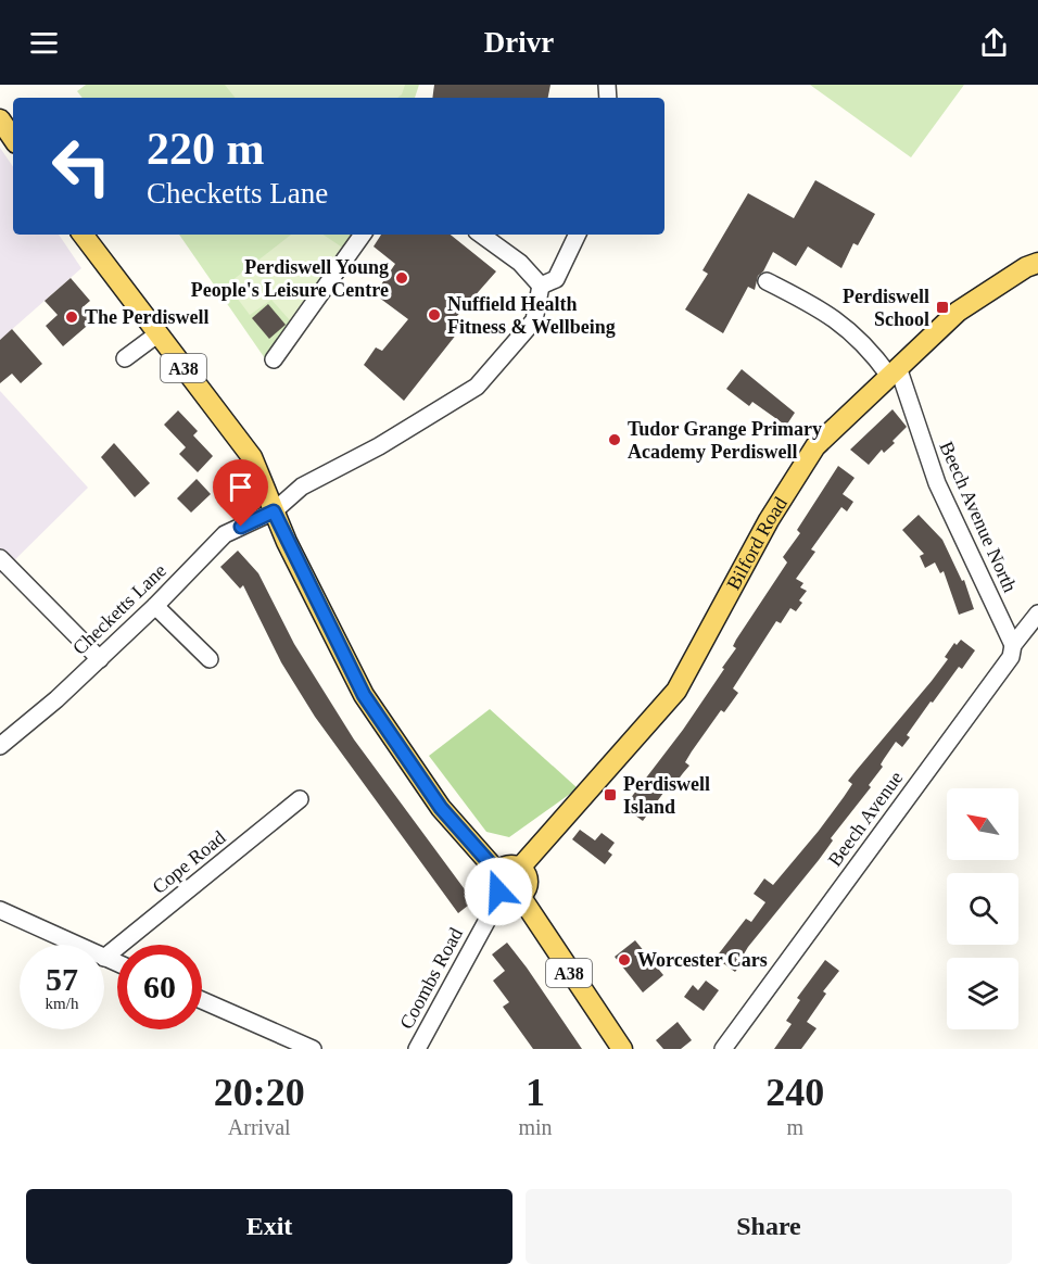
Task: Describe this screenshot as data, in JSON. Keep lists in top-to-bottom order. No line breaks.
{"streets":{"main road":["A38","Bilford Road"],"street":["Beech Avenue North","Checketts Lane","Beech Avenue","Cope Road","Coombs Road"]},"crossings":[["A38","Bilford Road"],["A38","Checketts Lane"],["A38","Coombs Road"],["Beech Avenue North","Bilford Road"],["Beech Avenue North","Beech Avenue"],["Bilford Road","Coombs Road"]],"places":{"other":["Perdiswell Young People's Leisure Centre","Nuffield Health Fitness & Wellbeing","The Perdiswell","Tudor Grange Primary Academy Perdiswell","Worcester Cars"],"transit":["Perdiswell School","Perdiswell Island"]},"north":"top left","page":{"header":"Drivr","turn":["220 m","Checketts Lane"],"speed":"57 km/h","limit":"60","eta":["20:20","Arrival","1","min","240","m"],"buttons":["Exit","Share"]}}
